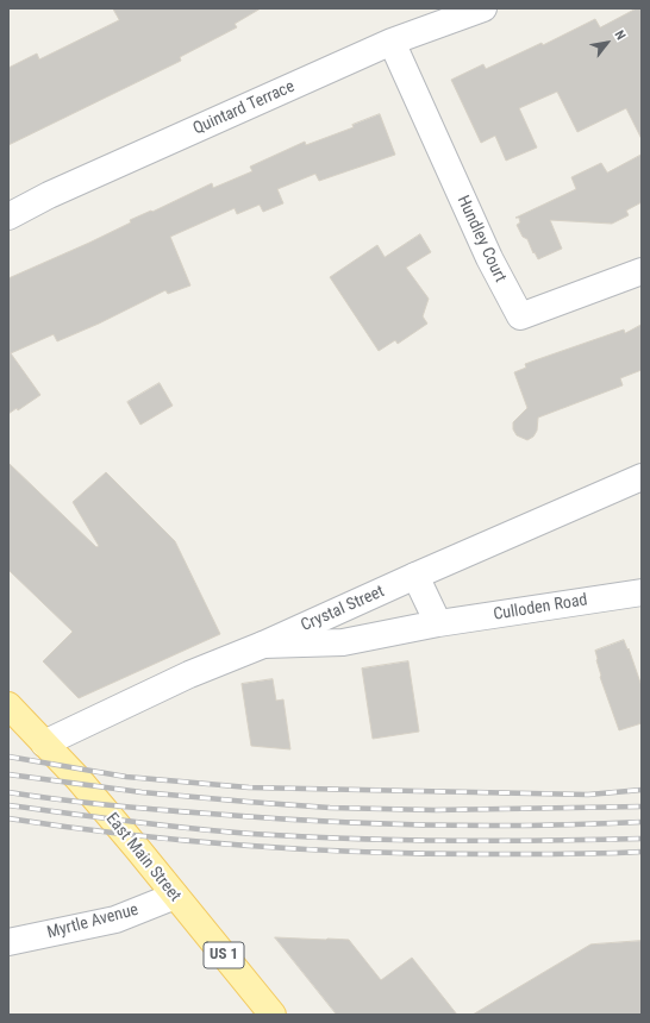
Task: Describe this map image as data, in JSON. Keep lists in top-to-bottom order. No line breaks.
{"streets":{"main road":["East Main Street","US 1"],"street":["Quintard Terrace","Hundley Court","Culloden Road","Crystal Street","Myrtle Avenue"]},"crossings":[["Quintard Terrace","Hundley Court"],["Culloden Road","Crystal Street"],["Crystal Street","East Main Street"],["East Main Street","Myrtle Avenue"]],"north":"top right"}
